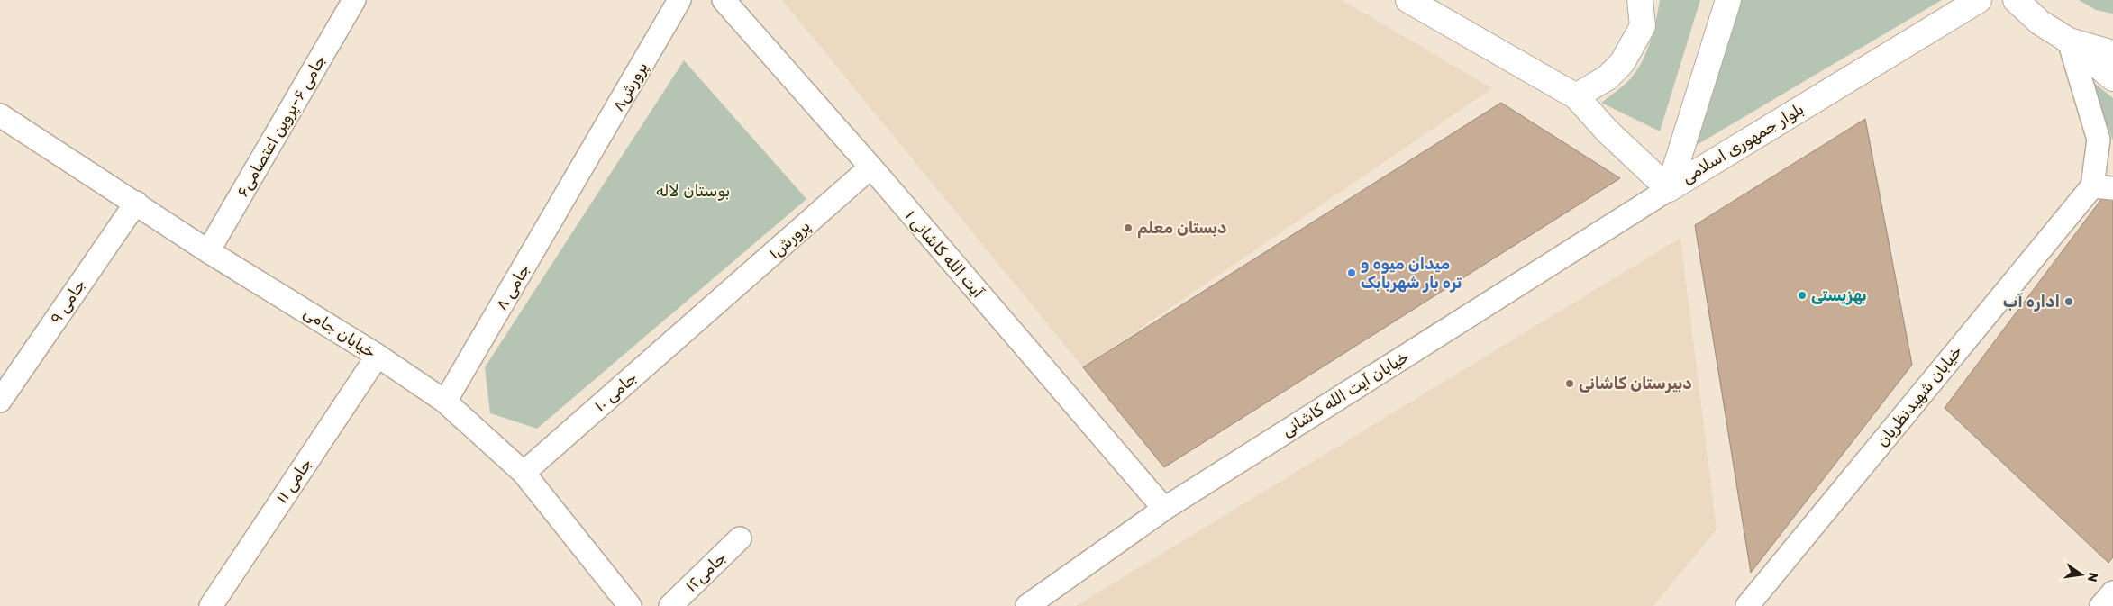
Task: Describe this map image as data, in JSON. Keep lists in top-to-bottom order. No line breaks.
{"streets":{"street":["پرورش۸","جامی ۶-پروین اعتصامی۶","بلوار جمهوری اسلامی","پرورش۱","آیت الله کاشانی ۱","جامی ۸","جامی ۹","خیابان جامی","جامی ۱۰","خیابان آیت الله کاشانی","خیابان شهیدنظریان","جامی ۱۱","جامی۱۲"]},"crossings":[["پرورش۸","جامی ۸"],["جامی ۶-پروین اعتصامی۶","خیابان جامی"],["بلوار جمهوری اسلامی","خیابان آیت الله کاشانی"],["پرورش۱","آیت الله کاشانی ۱"],["پرورش۱","جامی ۱۰"],["آیت الله کاشانی ۱","خیابان آیت الله کاشانی"],["جامی ۸","خیابان جامی"],["جامی ۹","خیابان جامی"],["خیابان جامی","جامی ۱۰"],["خیابان جامی","جامی ۱۱"]],"parks":["بوستان لاله"],"places":["دبستان معلم","میدان میوه و تره بار شهربابک","بهزیستی","اداره آب","دبیرستان کاشانی"],"north":"right"}
